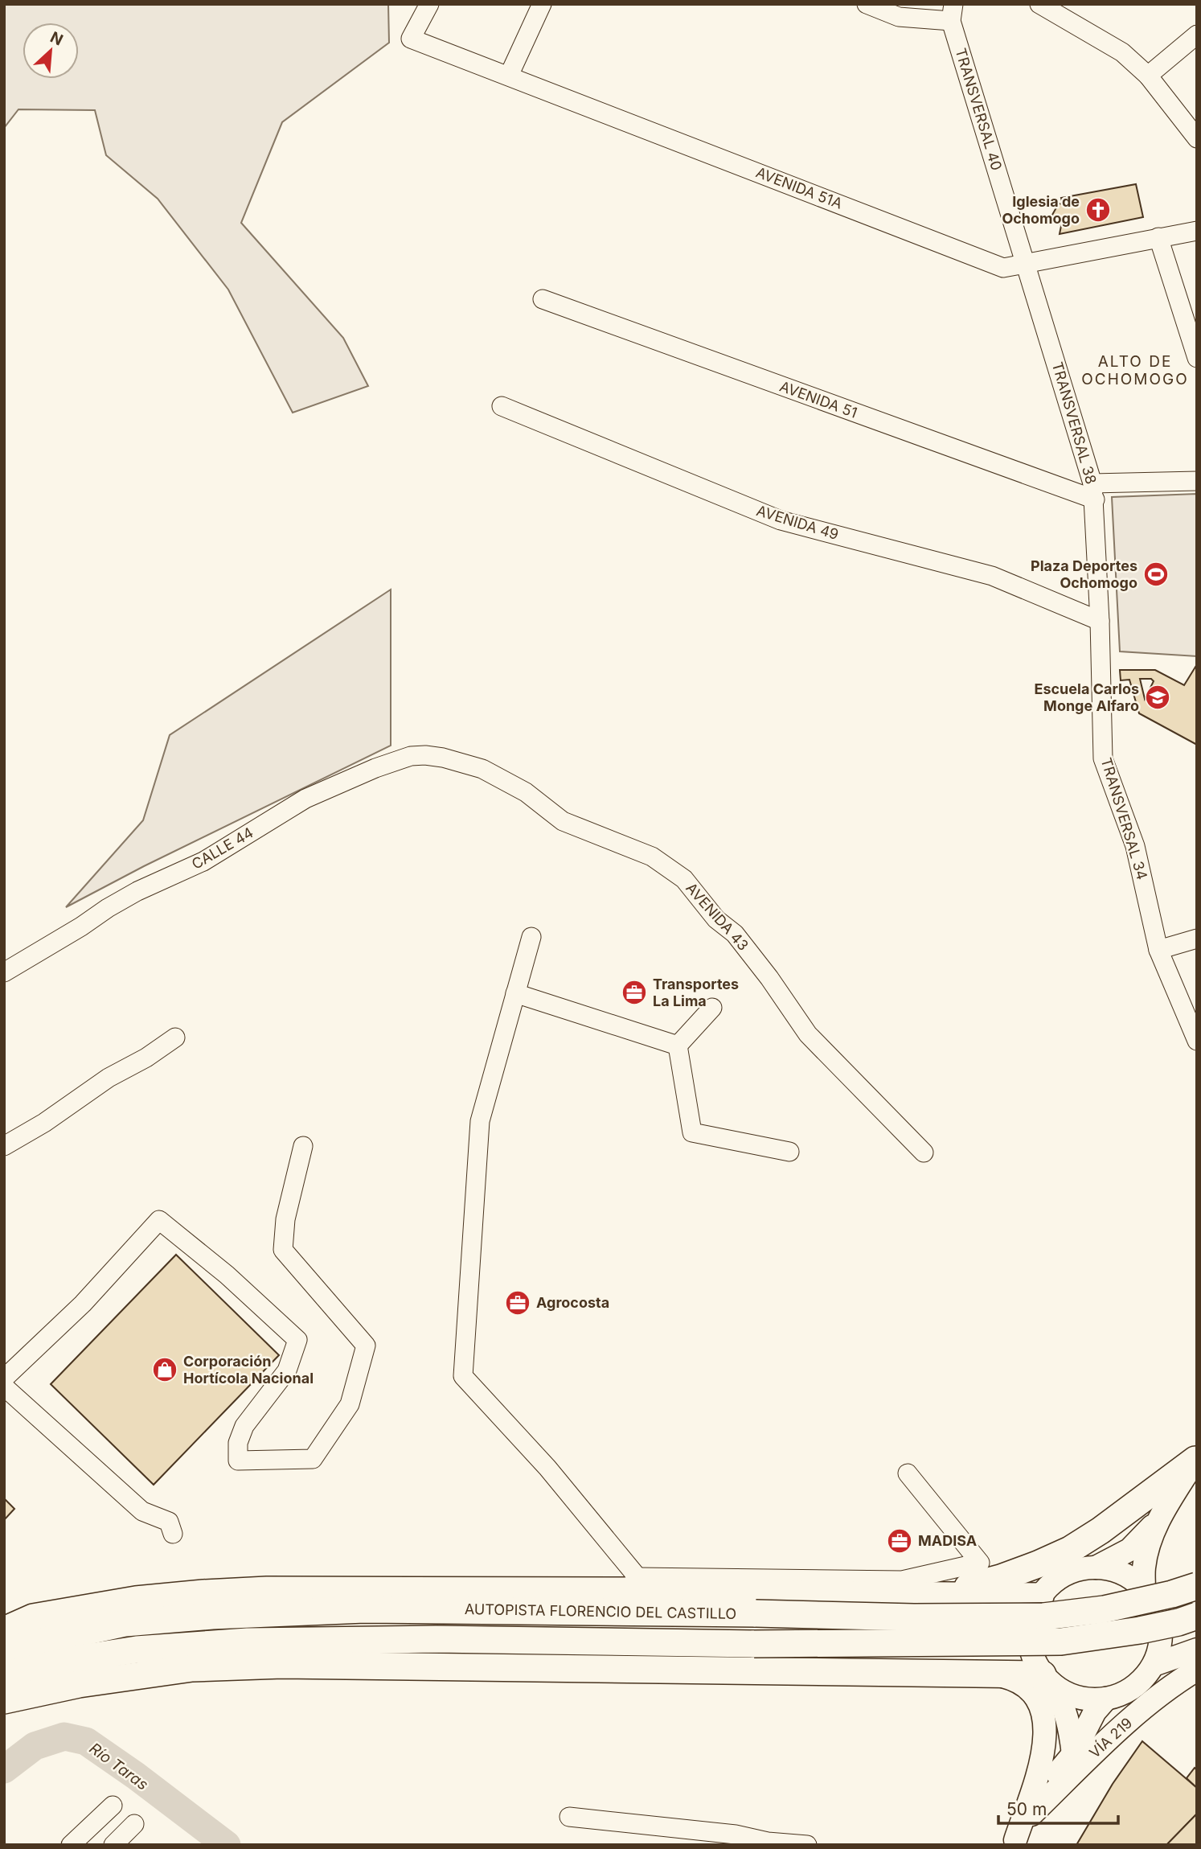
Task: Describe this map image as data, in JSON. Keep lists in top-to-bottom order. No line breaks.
{"streets":{"highway":["AUTOPISTA FLORENCIO DEL CASTILLO"],"main road":["VÍA 219"],"street":["TRANSVERSAL 40","AVENIDA 51A","AVENIDA 51","TRANSVERSAL 38","AVENIDA 49","TRANSVERSAL 34","CALLE 44","AVENIDA 43"]},"crossings":[["TRANSVERSAL 40","AVENIDA 51A"],["TRANSVERSAL 40","TRANSVERSAL 38"],["AVENIDA 51A","TRANSVERSAL 38"],["AVENIDA 51","TRANSVERSAL 38"],["TRANSVERSAL 38","AVENIDA 49"],["TRANSVERSAL 38","TRANSVERSAL 34"],["AVENIDA 49","TRANSVERSAL 34"],["CALLE 44","AVENIDA 43"]],"districts":["ALTO DE OCHOMOGO"],"water":["Río Taras"],"places":{"church":["Iglesia de Ochomogo"],"sports":["Plaza Deportes Ochomogo"],"school or university":["Escuela Carlos Monge Alfaro"],"office":["Transportes La Lima","Agrocosta","MADISA"],"shop":["Corporación Hortícola Nacional"]},"scale_bar":"50 m","north":"top right"}
